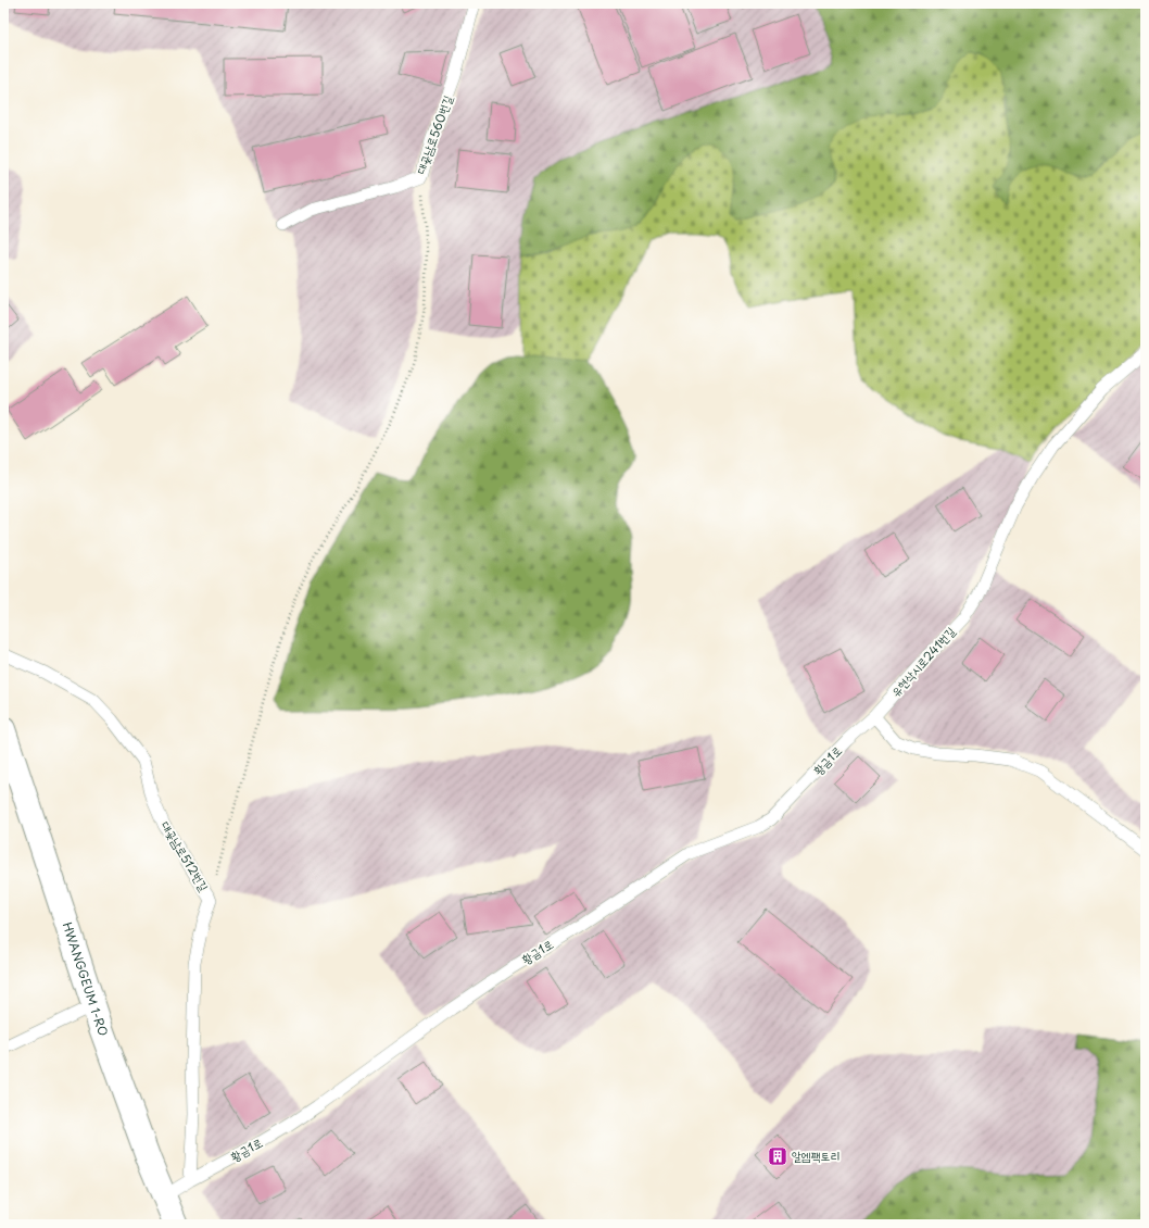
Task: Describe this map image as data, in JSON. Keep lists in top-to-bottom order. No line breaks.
{"streets":{"street":["HWANGGEUM 1-RO"],"lane":["대곶남로560번길","유현삭시로241번길","황금1로","대곶남로512번길"]},"crossings":[["유현삭시로241번길","황금1로"],["황금1로","대곶남로512번길"]],"places":{"building":["알엠팩토리"]}}
